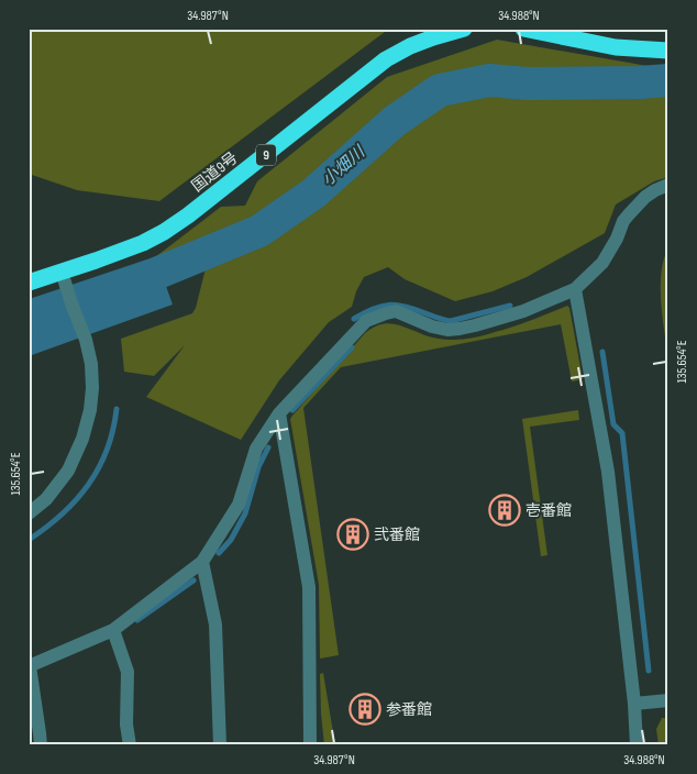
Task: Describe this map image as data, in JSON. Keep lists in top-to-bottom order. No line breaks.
{"streets":{"highway":["9","国道9号"]},"water":["小畑川"],"places":{"building":["壱番館","弐番館","参番館"]},"coordinates":["34.987°N","34.988°N","135.654°E"]}
